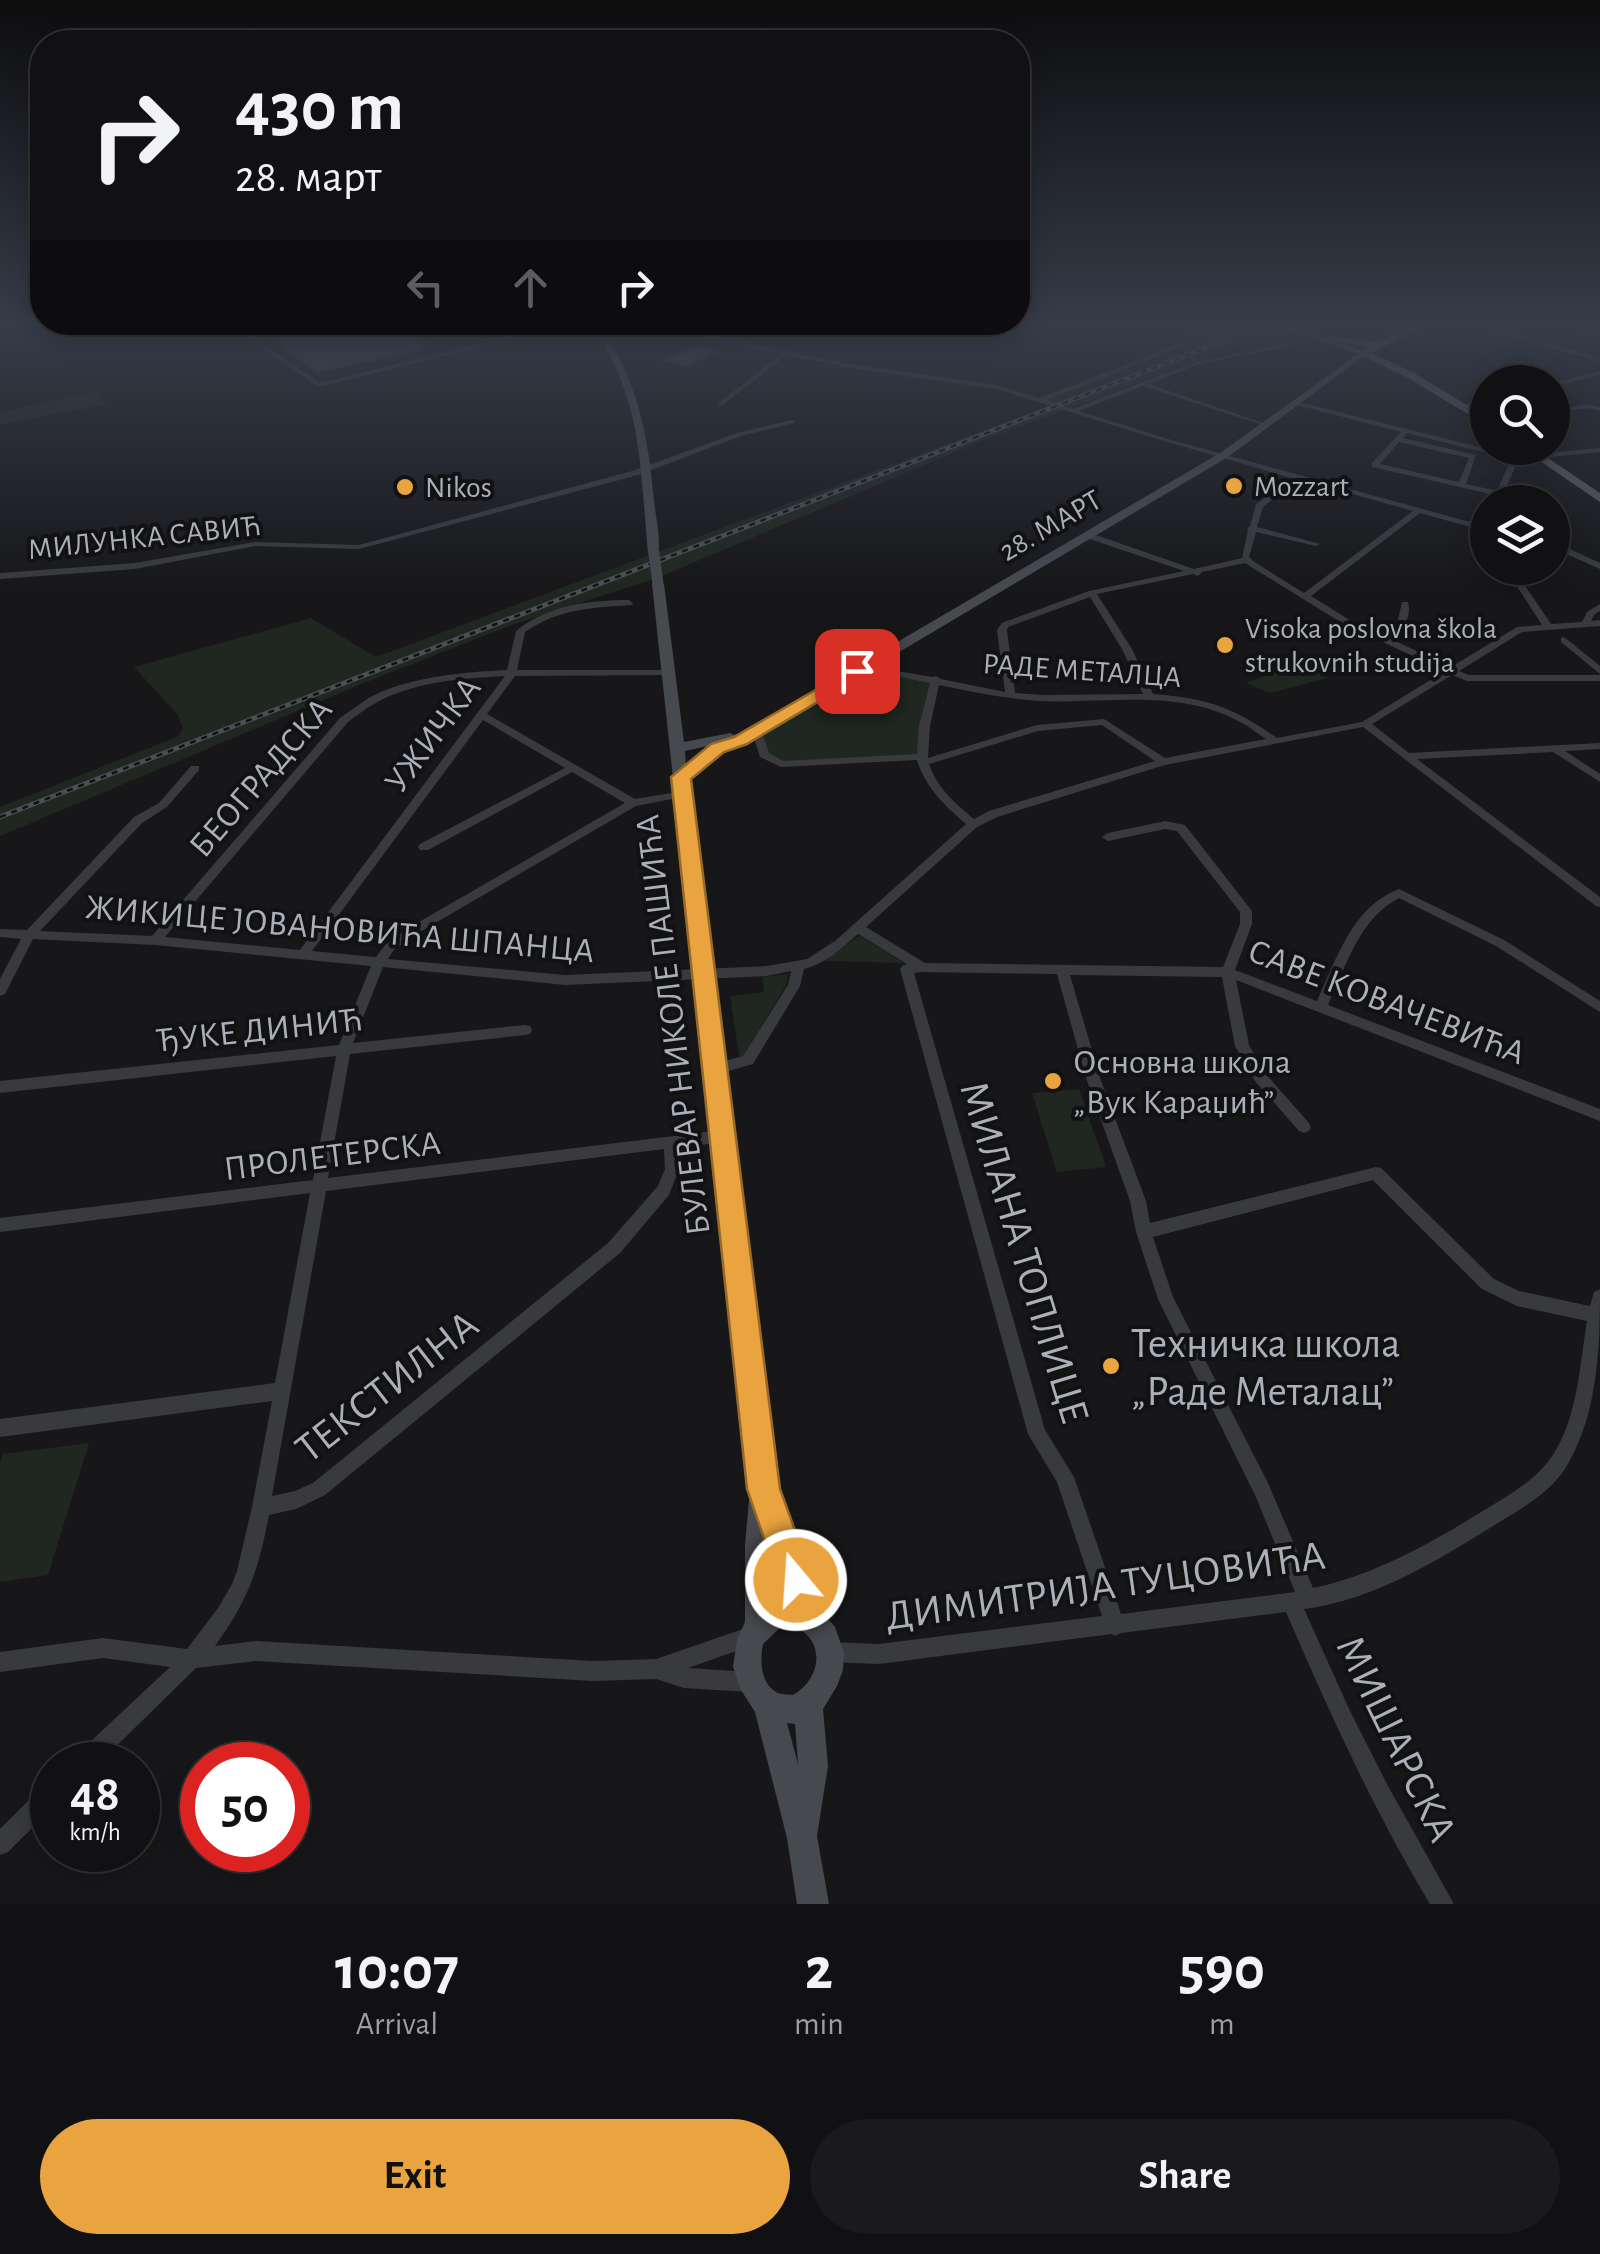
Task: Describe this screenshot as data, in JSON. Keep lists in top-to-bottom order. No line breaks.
{"streets":{"main road":["28. МАРТ","БУЛЕВАР НИКОЛЕ ПАШИЋА"],"street":["МИЛУНКА САВИЋ","РАДЕ МЕТАЛЦА","УЖИЧКА","БЕОГРАДСКА","ЖИКИЦЕ ЈОВАНОВИЋА ШПАНЦА","САВЕ КОВАЧЕВИЋА","ЂУКЕ ДИНИЋ","ПРОЛЕТЕРСКА","МИЛАНА ТОПЛИЦЕ","ТЕКСТИЛНА","ДИМИТРИЈА ТУЦОВИЋА","МИШАРСКА"]},"crossings":[["28. МАРТ","РАДЕ МЕТАЛЦА"],["28. МАРТ","БУЛЕВАР НИКОЛЕ ПАШИЋА"],["МИЛУНКА САВИЋ","БУЛЕВАР НИКОЛЕ ПАШИЋА"],["УЖИЧКА","БЕОГРАДСКА"],["УЖИЧКА","ЖИКИЦЕ ЈОВАНОВИЋА ШПАНЦА"],["БЕОГРАДСКА","ЖИКИЦЕ ЈОВАНОВИЋА ШПАНЦА"],["БЕОГРАДСКА","БУЛЕВАР НИКОЛЕ ПАШИЋА"],["ЖИКИЦЕ ЈОВАНОВИЋА ШПАНЦА","БУЛЕВАР НИКОЛЕ ПАШИЋА"],["САВЕ КОВАЧЕВИЋА","МИЛАНА ТОПЛИЦЕ"],["САВЕ КОВАЧЕВИЋА","МИШАРСКА"],["БУЛЕВАР НИКОЛЕ ПАШИЋА","ДИМИТРИЈА ТУЦОВИЋА"],["ПРОЛЕТЕРСКА","ТЕКСТИЛНА"],["МИЛАНА ТОПЛИЦЕ","ДИМИТРИЈА ТУЦОВИЋА"],["ДИМИТРИЈА ТУЦОВИЋА","МИШАРСКА"]],"places":["Mozzart","Nikos","Visoka poslovna škola strukovnih studija","Основна школа „Вук Караџић”","Техничка школа „Раде Металац”"],"page":{"turn":["430 m","28. март"],"speed":"48 km/h","limit":"50","eta":["10:07","Arrival","2","min","590","m"],"buttons":["Exit","Share"]}}
